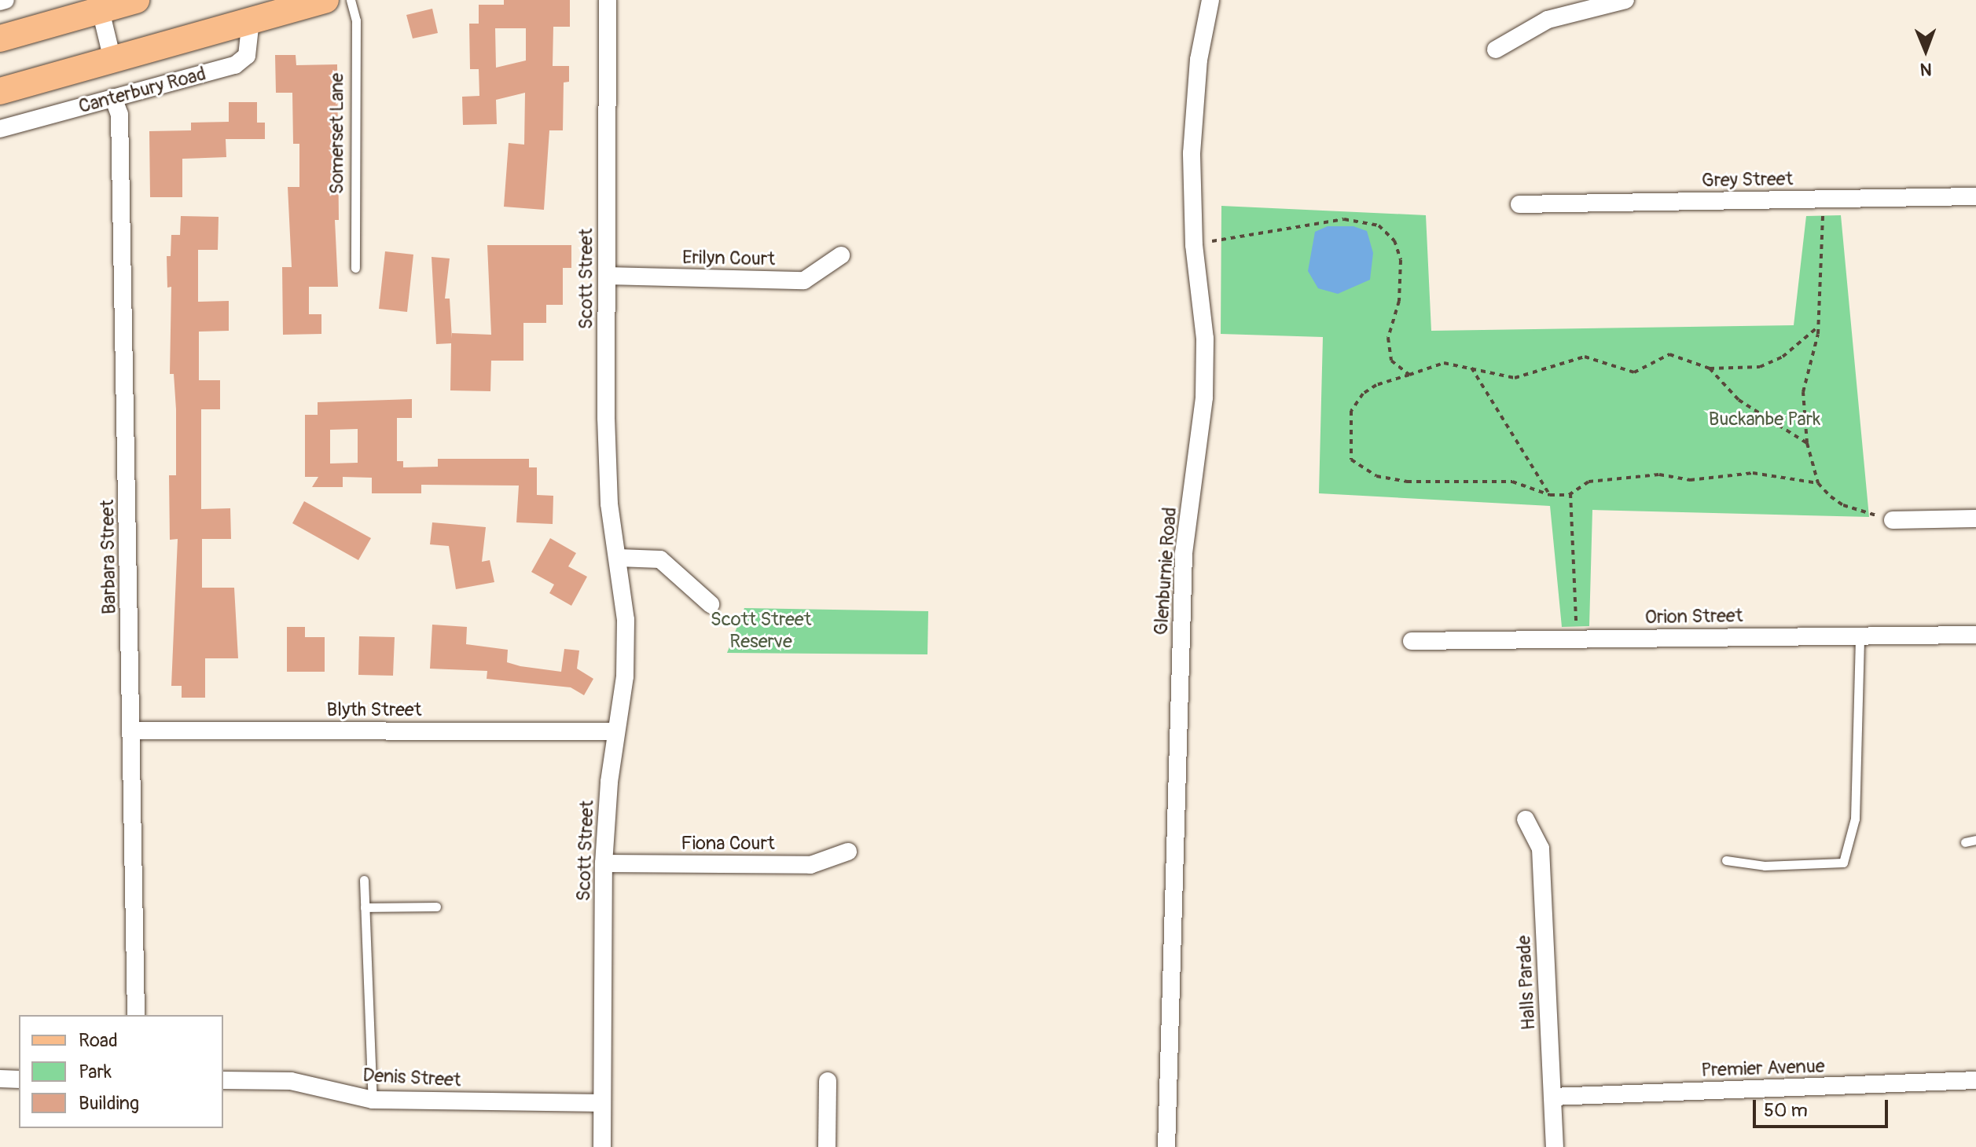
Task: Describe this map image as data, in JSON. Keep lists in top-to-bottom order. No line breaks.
{"streets":{"main road":["Canterbury Road"],"street":["Grey Street","Erilyn Court","Scott Street","Barbara Street","Glenburnie Road","Orion Street","Blyth Street","Fiona Court","Halls Parade","Premier Avenue","Denis Street"],"lane":["Somerset Lane"]},"crossings":[["Canterbury Road","Barbara Street"],["Erilyn Court","Scott Street"],["Scott Street","Blyth Street"],["Scott Street","Fiona Court"],["Scott Street","Denis Street"],["Barbara Street","Blyth Street"],["Halls Parade","Premier Avenue"]],"parks":["Buckanbe Park","Scott Street Reserve"],"legend":["Road","Park","Building"],"scale_bar":"50 m","north":"bottom"}
